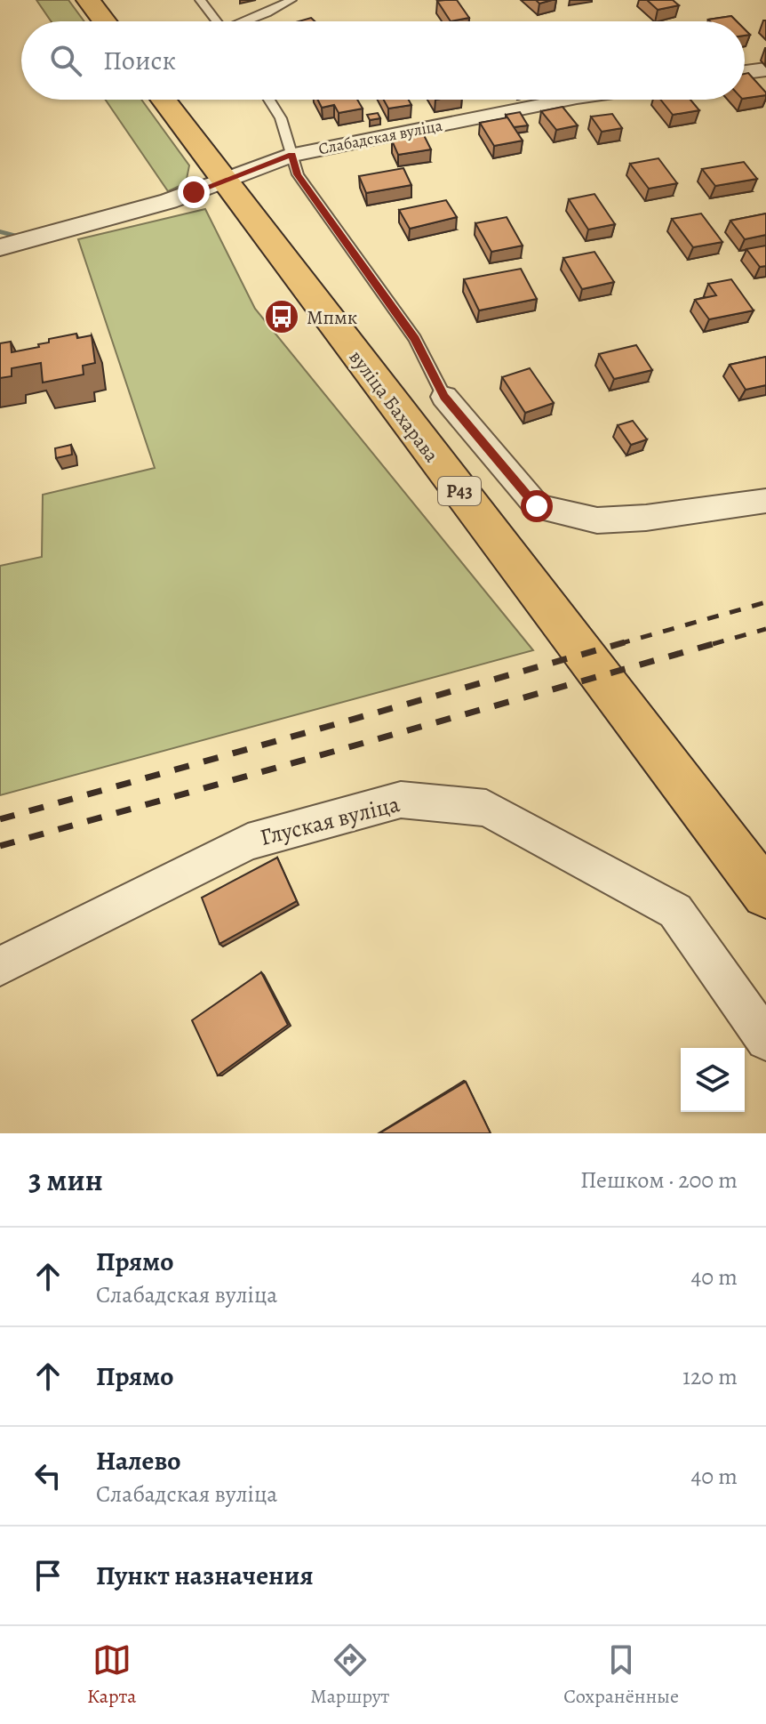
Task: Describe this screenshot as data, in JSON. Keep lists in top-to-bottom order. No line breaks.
{"streets":{"main road":["вуліца Бахарава","Р43"],"street":["Слабадская вуліца","Глуская вуліца"]},"crossings":[["Слабадская вуліца","вуліца Бахарава"]],"places":{"bus stop":["Мпмк"]},"page":{"search":"Поиск","heading":["3 мин","Пешком · 200 m"],"list":[["Прямо","Слабадская вуліца","40 m"],["Прямо","120 m"],["Налево","Слабадская вуліца","40 m"],"Пункт назначения"],"nav":["Карта","Маршрут","Сохранённые"]}}
